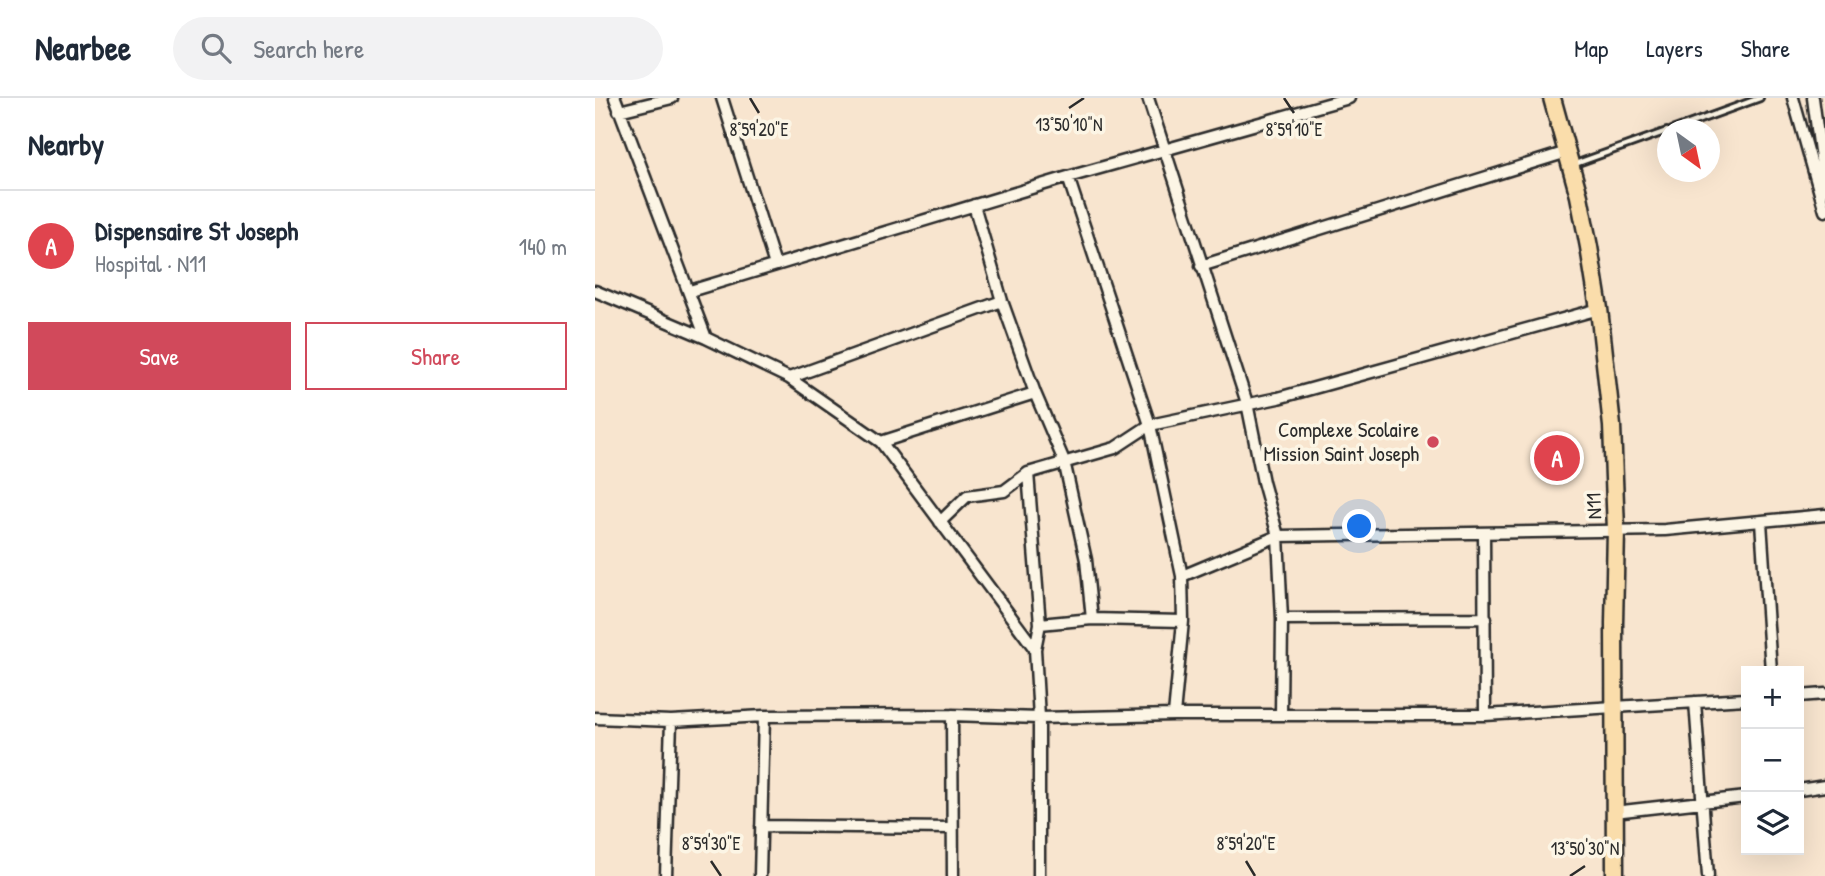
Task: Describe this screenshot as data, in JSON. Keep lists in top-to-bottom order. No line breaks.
{"streets":{"main road":["N11"]},"places":["Complexe Scolaire Mission Saint Joseph"],"north":"bottom right","page":{"header":"Nearbee","search":"Search here","nav":["Map","Layers","Share"],"heading":"Nearby","list":[{"mark":"A","name":"Dispensaire St Joseph","note":"Hospital · N11","value":"140 m"}],"buttons":["Save","Share"],"pins":"A","map_buttons":["+","−"]},"coordinates":["13°50'10\"N","8°59'20\"E","8°59'10\"E","8°59'30\"E","13°50'30\"N"]}
